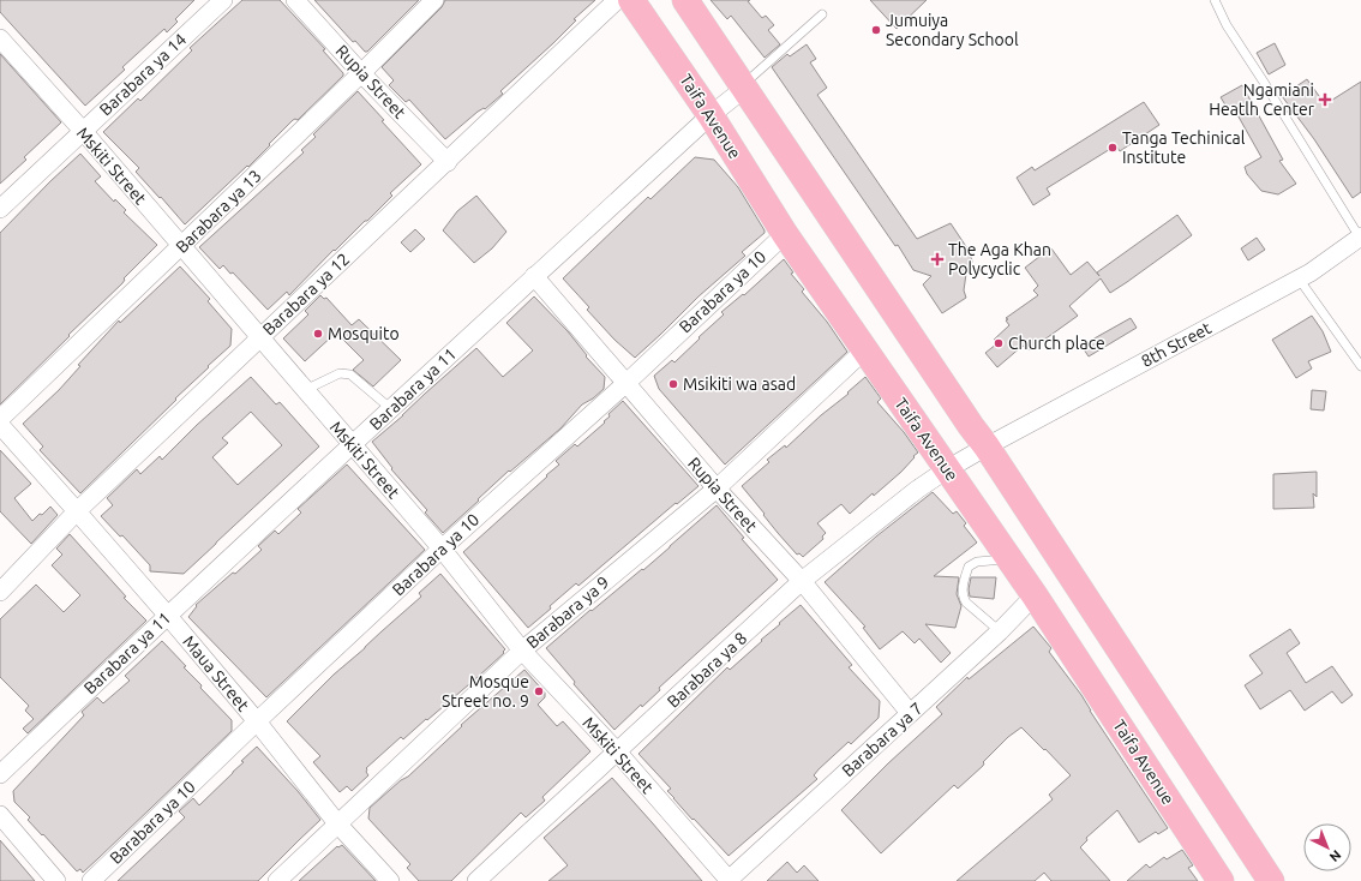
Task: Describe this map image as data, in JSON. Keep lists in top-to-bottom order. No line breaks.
{"streets":{"main road":["Taifa Avenue"],"street":["Barabara ya 14","Rupia Street","Mskiti Street","Barabara ya 13","Barabara ya 10","Barabara ya 12","8th Street","Barabara ya 11","Barabara ya 9","Barabara ya 8","Maua Street","Barabara ya 7"]},"crossings":[["Barabara ya 14","Mskiti Street"],["Rupia Street","Barabara ya 13"],["Rupia Street","Barabara ya 10"],["Rupia Street","Barabara ya 12"],["Rupia Street","Barabara ya 11"],["Rupia Street","Barabara ya 9"],["Rupia Street","Barabara ya 8"],["Rupia Street","Barabara ya 7"],["Taifa Avenue","Barabara ya 10"],["Taifa Avenue","8th Street"],["Taifa Avenue","Barabara ya 11"],["Taifa Avenue","Barabara ya 9"],["Taifa Avenue","Barabara ya 8"],["Taifa Avenue","Barabara ya 7"],["Mskiti Street","Barabara ya 13"],["Mskiti Street","Barabara ya 10"],["Mskiti Street","Barabara ya 12"],["Mskiti Street","Barabara ya 11"],["Mskiti Street","Barabara ya 9"],["Mskiti Street","Barabara ya 8"],["Mskiti Street","Barabara ya 7"],["Barabara ya 10","Maua Street"],["Barabara ya 12","Maua Street"],["8th Street","Barabara ya 8"],["Barabara ya 11","Maua Street"],["Barabara ya 9","Maua Street"]],"places":{"other":["Jumuiya Secondary School","Tanga Techinical Institute","Mosquito","Church place","Msikiti wa asad","Mosque Street no. 9"],"health":["Ngamiani Heatlh Center","The Aga Khan Polycyclic"]},"north":"bottom right"}
